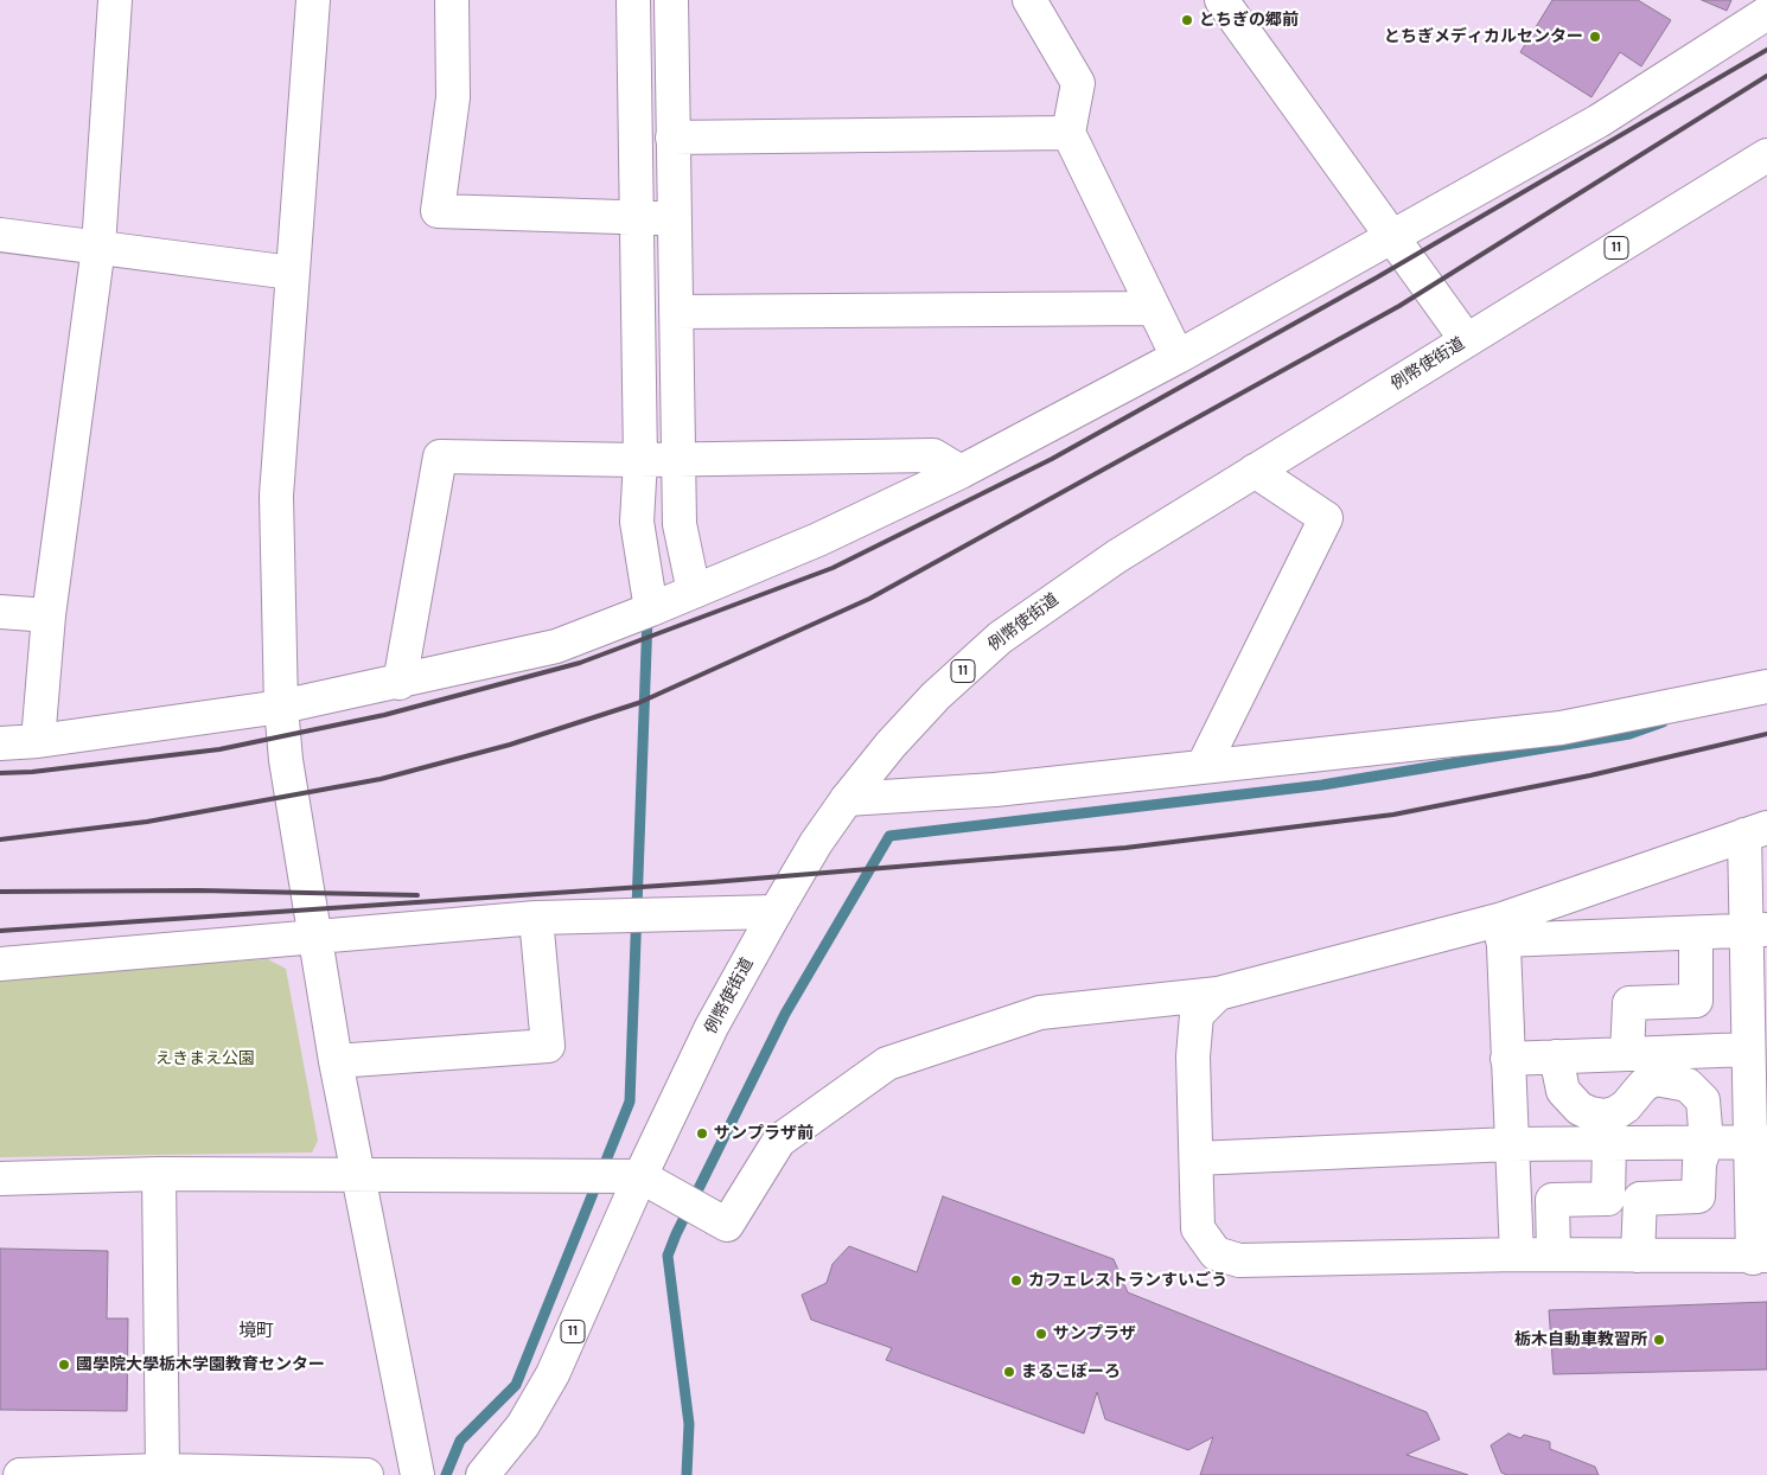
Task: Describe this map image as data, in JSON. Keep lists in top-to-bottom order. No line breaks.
{"streets":{"street":["11","例幣使街道"]},"districts":["境町"],"parks":["えきまえ公園"],"places":["とちぎの郷前","とちぎメディカルセンター","サンプラザ前","カフェレストランすいごう","サンプラザ","栃木自動車教習所","國學院大學栃木学園教育センター","まるこぽーろ"]}
